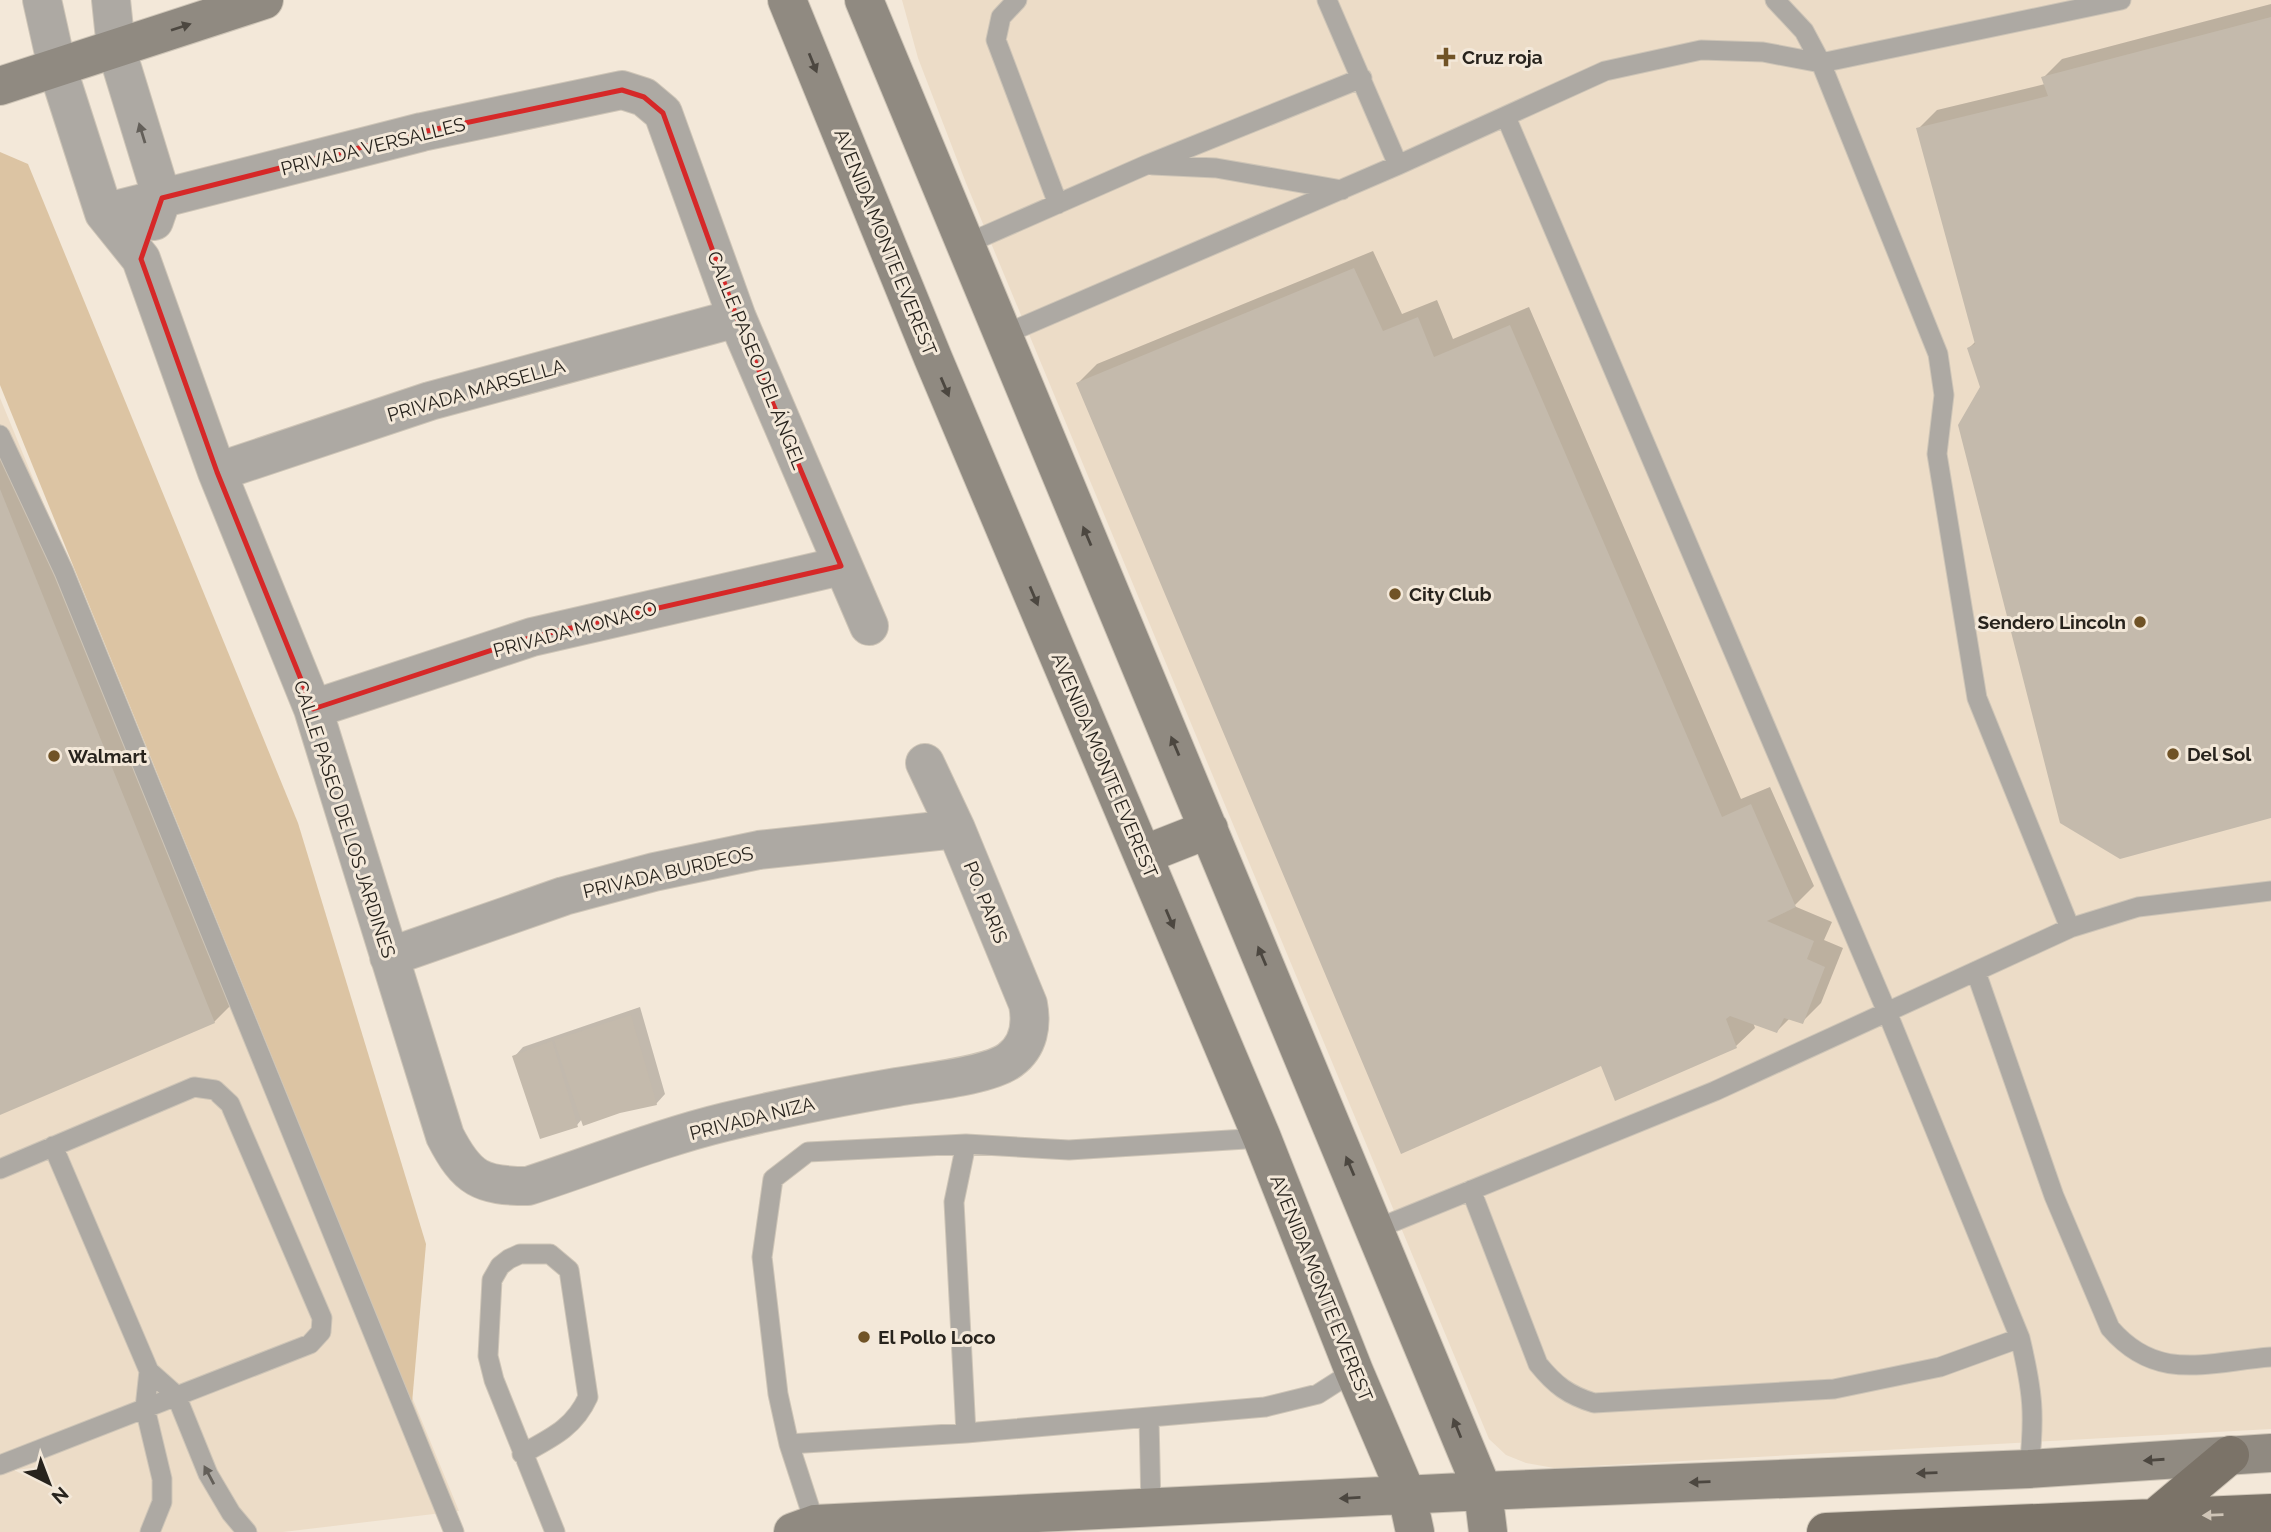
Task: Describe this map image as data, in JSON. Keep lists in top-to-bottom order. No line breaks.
{"streets":{"main road":["AVENIDA MONTE EVEREST"],"street":["PRIVADA VERSALLES","CALLE PASEO DEL ÁNGEL","PRIVADA MARSELLA","PRIVADA MONACO","CALLE PASEO DE LOS JARDINES","PRIVADA BURDEOS","PO. PARIS","PRIVADA NIZA"]},"crossings":[["PRIVADA VERSALLES","CALLE PASEO DEL ÁNGEL"],["PRIVADA VERSALLES","CALLE PASEO DE LOS JARDINES"],["CALLE PASEO DEL ÁNGEL","PRIVADA MARSELLA"],["CALLE PASEO DEL ÁNGEL","PRIVADA MONACO"],["PRIVADA MARSELLA","CALLE PASEO DE LOS JARDINES"],["PRIVADA MONACO","CALLE PASEO DE LOS JARDINES"],["CALLE PASEO DE LOS JARDINES","PRIVADA BURDEOS"],["CALLE PASEO DE LOS JARDINES","PRIVADA NIZA"],["PRIVADA BURDEOS","PO. PARIS"],["PO. PARIS","PRIVADA NIZA"]],"places":{"health":["Cruz roja"],"other":["City Club","Sendero Lincoln","Del Sol","Walmart","El Pollo Loco"]},"north":"bottom right"}
